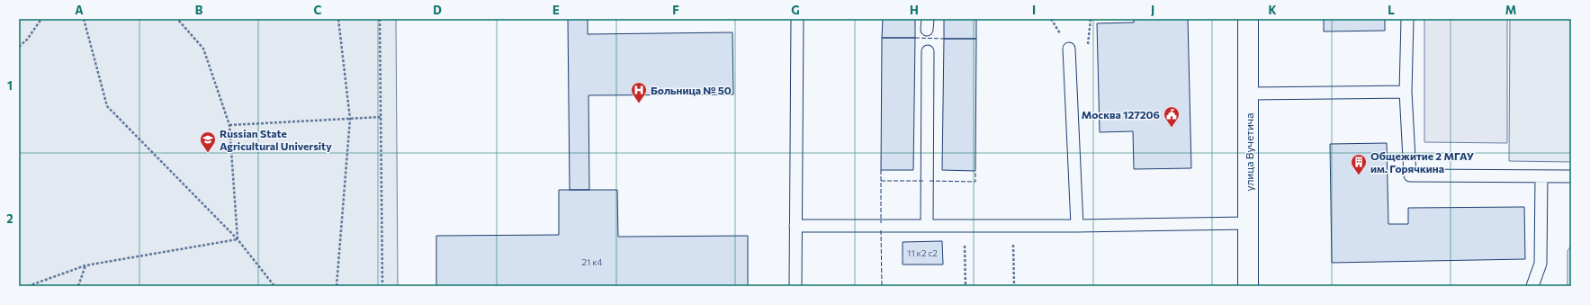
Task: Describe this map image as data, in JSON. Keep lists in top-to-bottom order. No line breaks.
{"streets":{"street":["улица Вучетича"]},"places":{"hospital":["Больница № 50"],"public building":["Москва 127206"],"school or university":["Russian State Agricultural University"],"building":["Общежитие 2 МГАУ им. Горячкина"]},"house_numbers":["11 к2 с2","21 к4"],"grid":{"columns":["A","B","C","D","E","F","G","H","I","J","K","L","M"],"rows":["1","2"]}}
